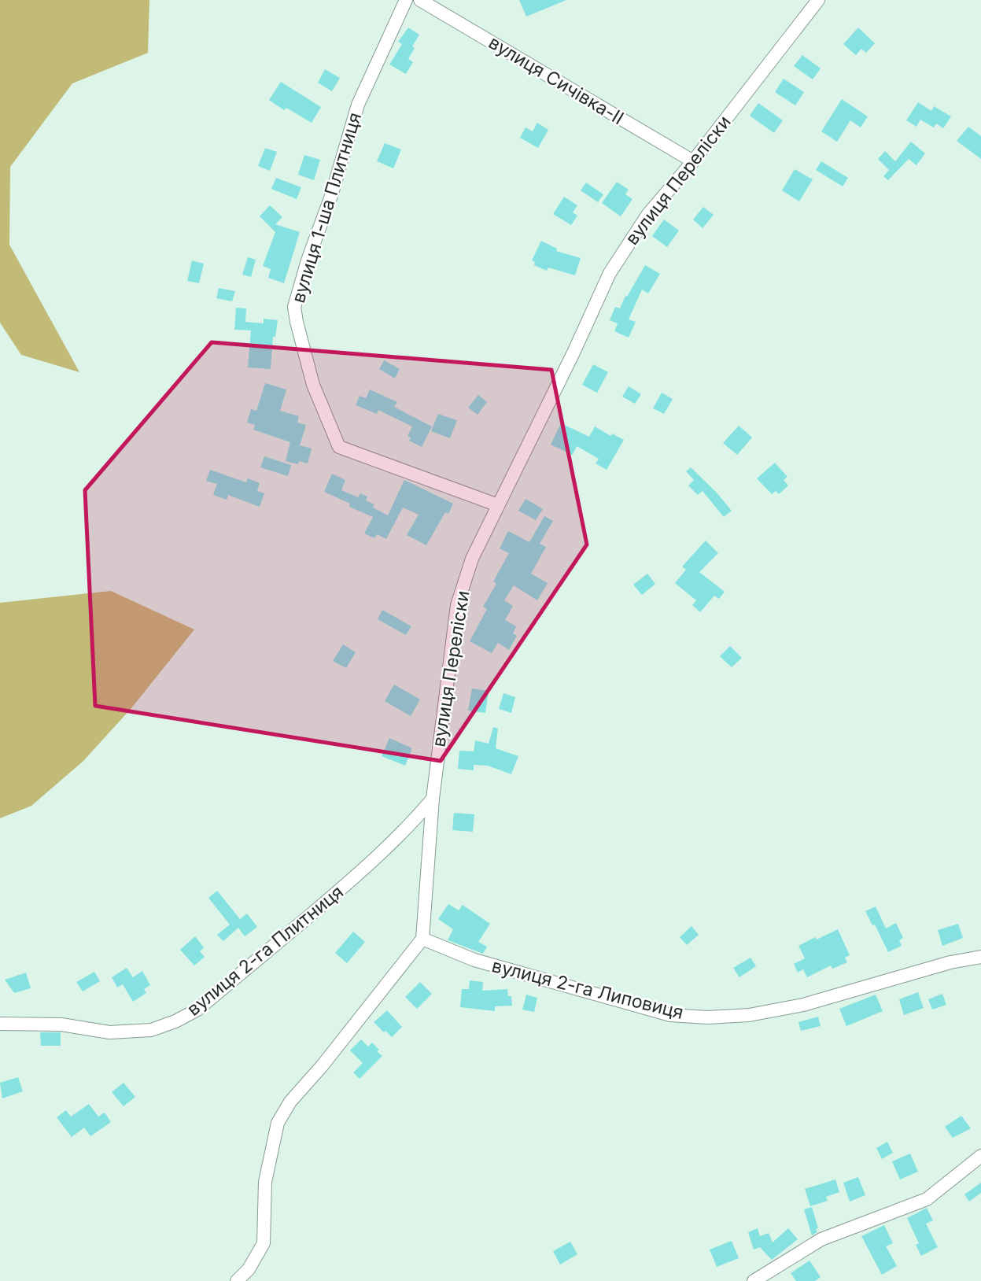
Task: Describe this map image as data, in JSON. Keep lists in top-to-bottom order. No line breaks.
{"streets":{"street":["вулиця Сичівка-II","вулиця Переліски","вулиця 1-ша Плитниця","вулиця 2-га Плитниця","вулиця 2-га Липовиця"]},"crossings":[["вулиця Сичівка-II","вулиця Переліски"],["вулиця Переліски","вулиця 1-ша Плитниця"],["вулиця Переліски","вулиця 2-га Плитниця"],["вулиця Переліски","вулиця 2-га Липовиця"]]}
